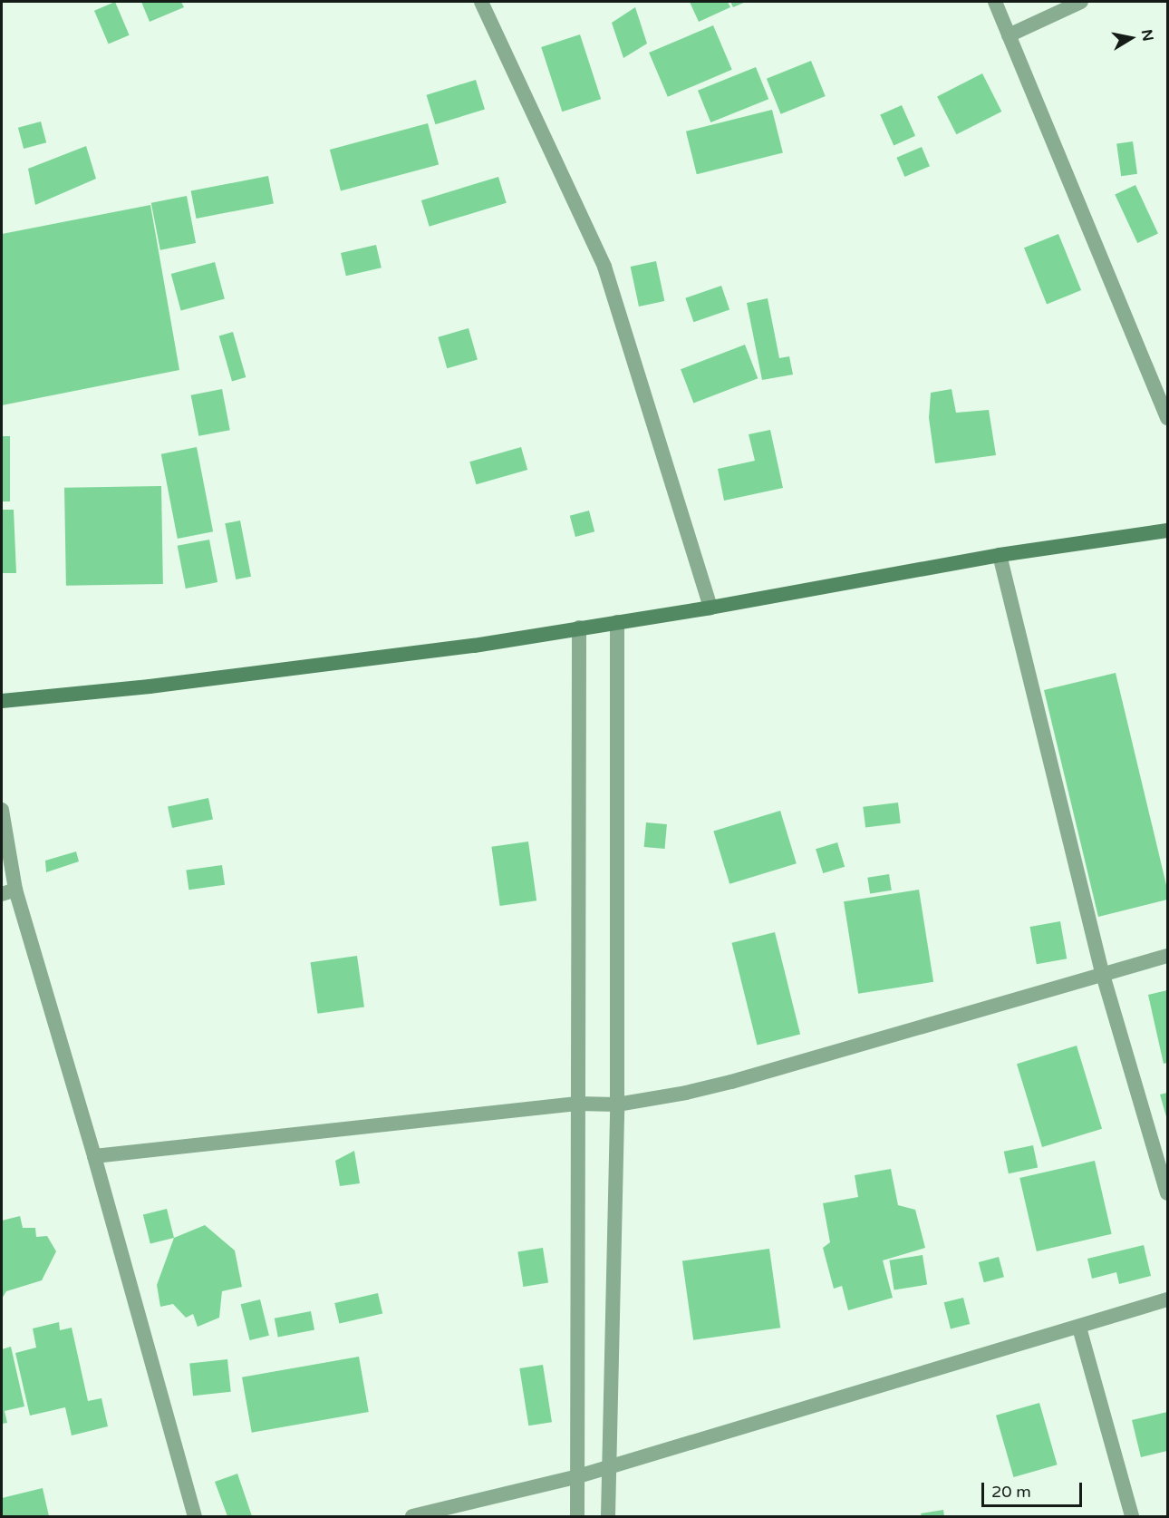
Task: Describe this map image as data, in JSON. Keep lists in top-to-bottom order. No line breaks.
{"scale_bar":"20 m","north":"right"}
